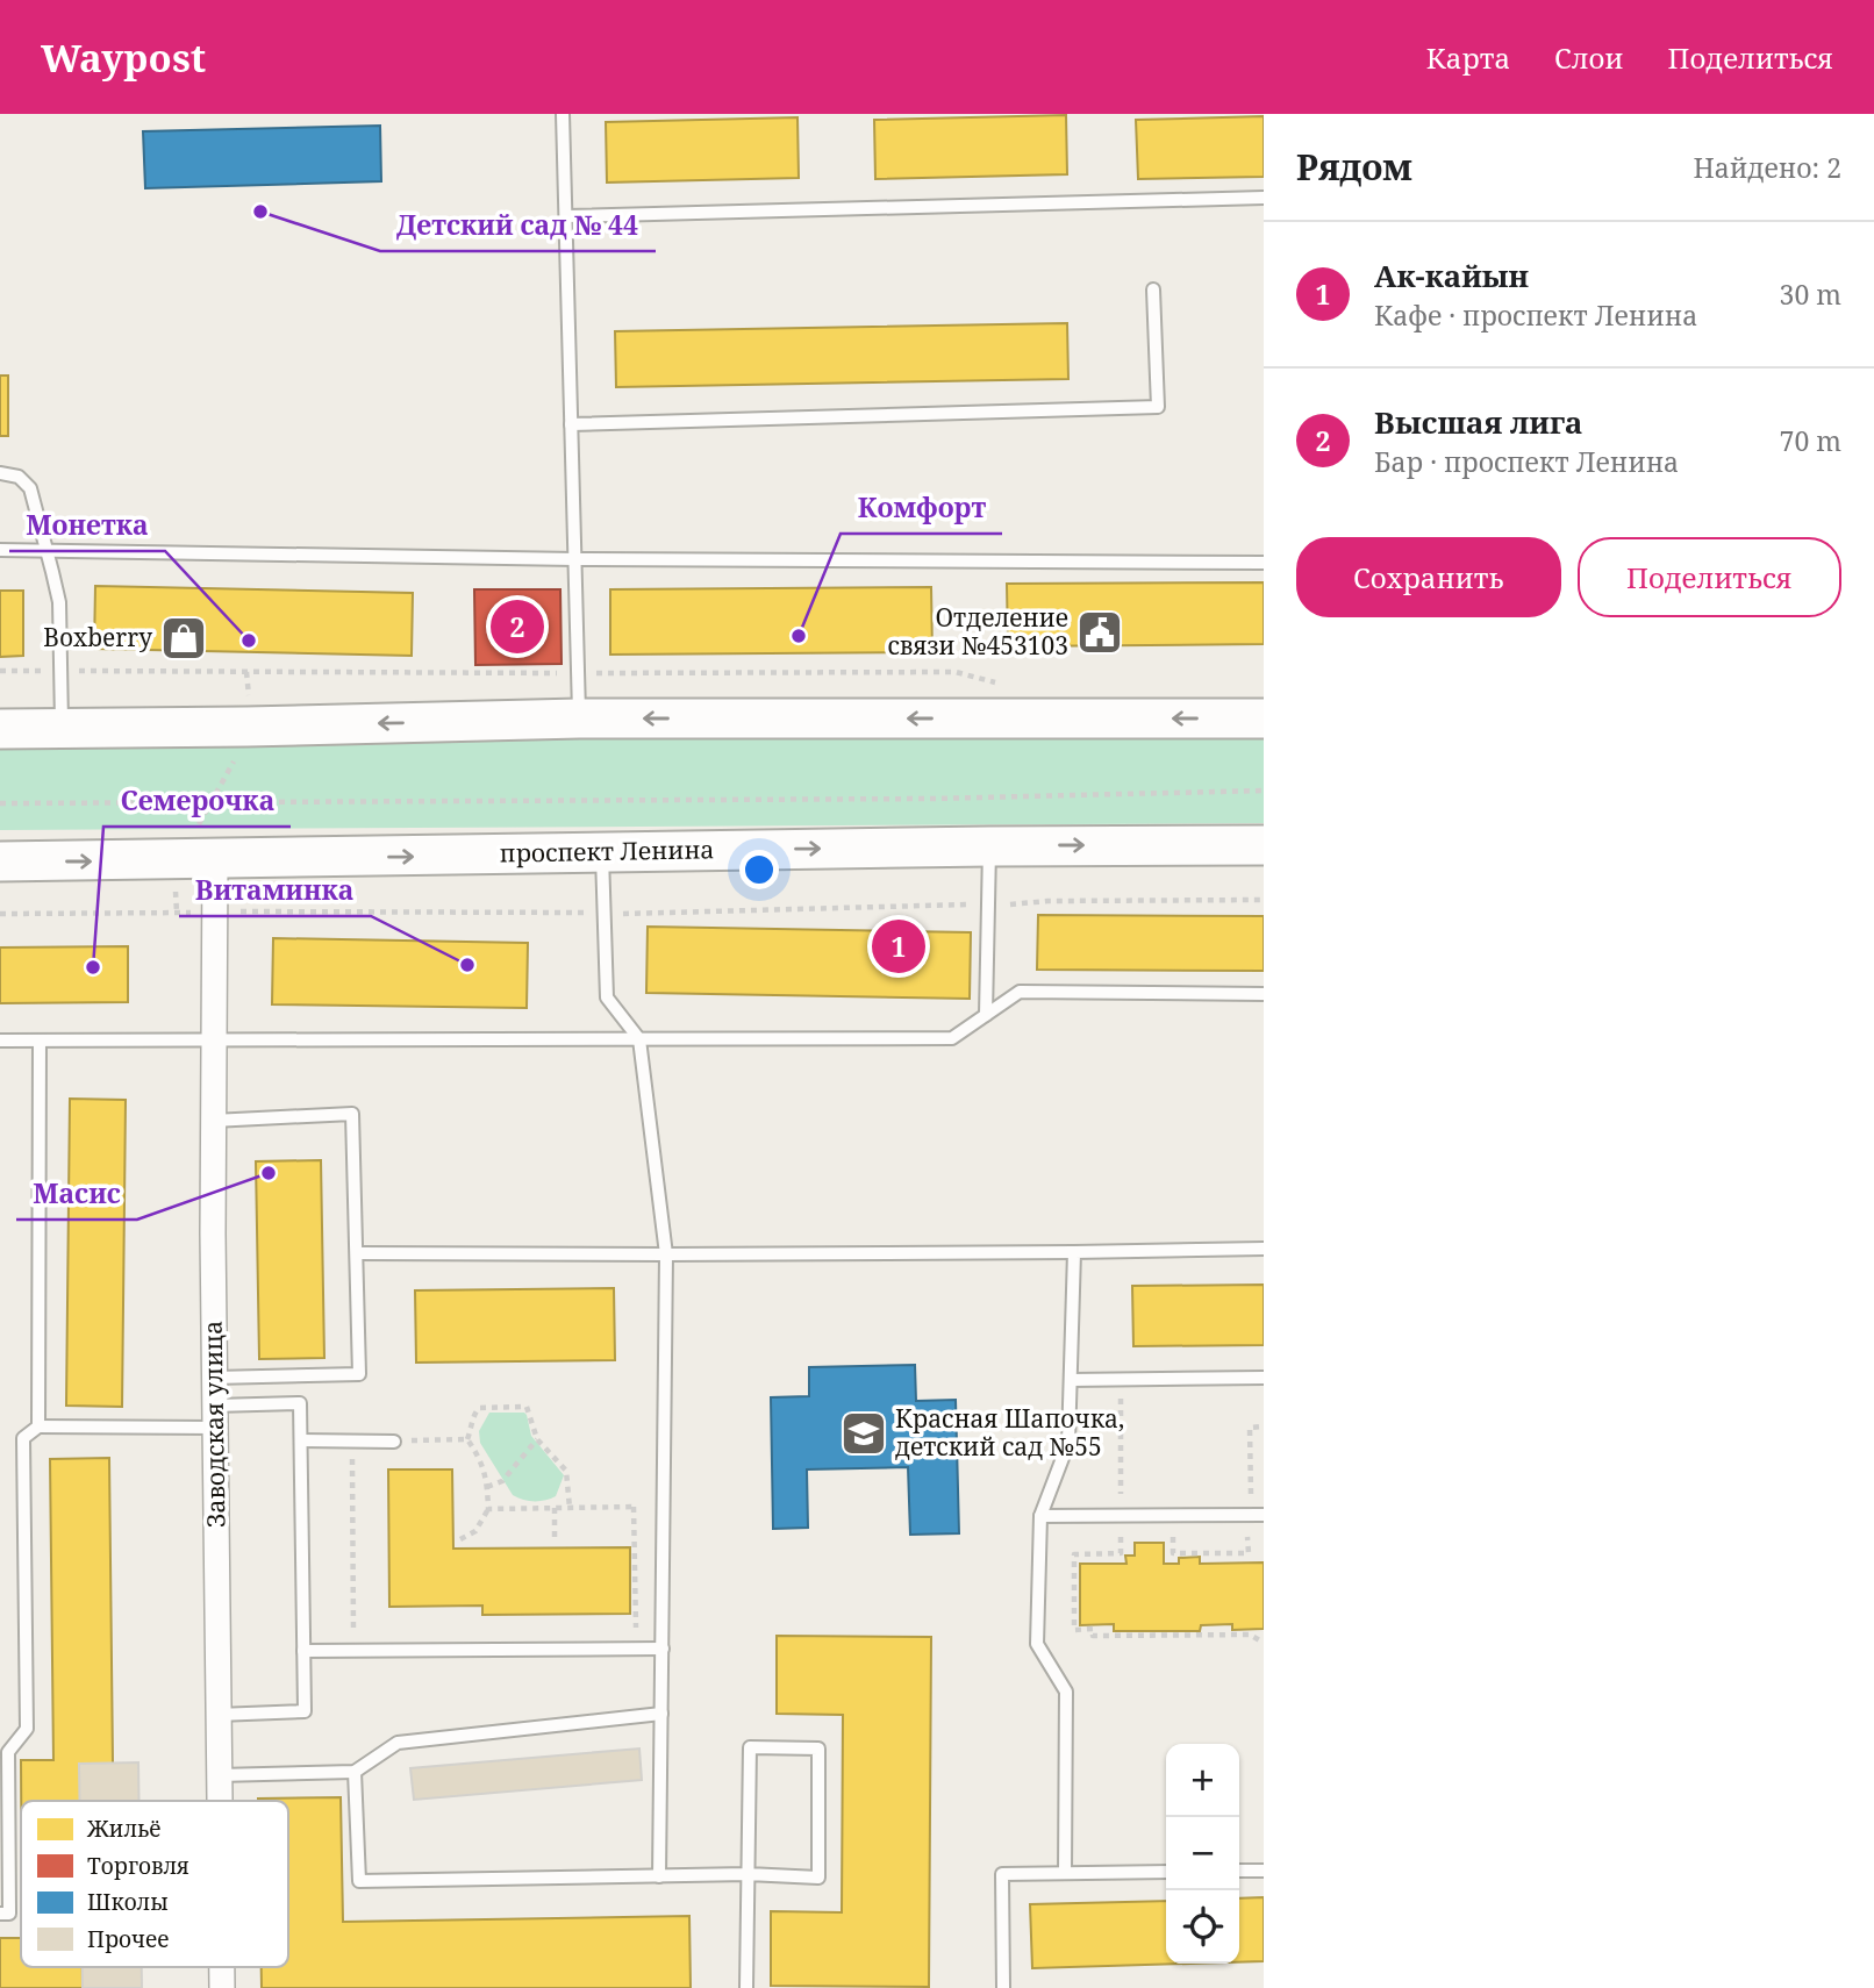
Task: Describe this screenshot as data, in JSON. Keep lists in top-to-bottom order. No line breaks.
{"streets":{"main road":["проспект Ленина"],"street":["Заводская улица"]},"crossings":[["проспект Ленина","Заводская улица"]],"places":{"other":["Детский сад № 44","Комфорт","Монетка","Витаминка","Семерочка","Масис"],"public building":["Отделение связи №453103"],"shop":["Boxberry"],"school or university":["Красная Шапочка, детский сад №55"]},"legend":["Жильё","Торговля","Школы","Прочее"],"page":{"header":"Waypost","nav":["Карта","Слои","Поделиться"],"heading":["Рядом","Найдено: 2"],"list":[{"mark":"1","name":"Ак-кайын","note":"Кафе · проспект Ленина","value":"30 m"},{"mark":"2","name":"Высшая лига","note":"Бар · проспект Ленина","value":"70 m"}],"buttons":["Сохранить","Поделиться"],"pins":["2","1"],"map_buttons":["+","−"]}}
